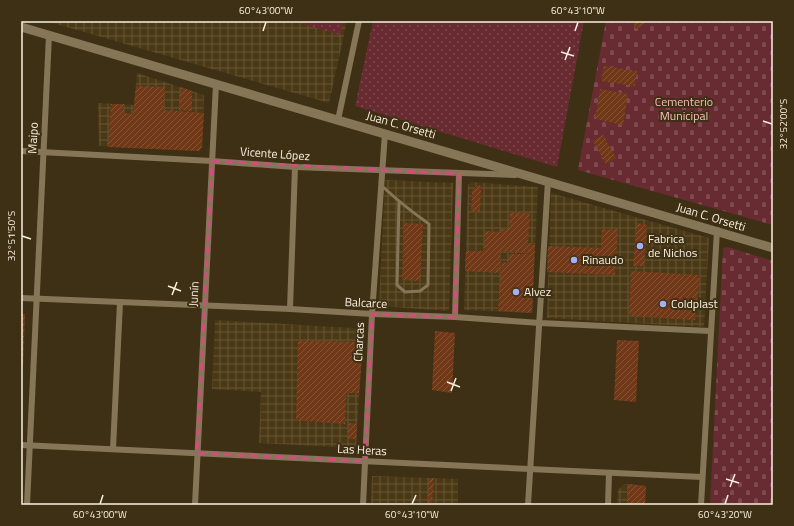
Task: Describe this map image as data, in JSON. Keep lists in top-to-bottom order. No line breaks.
{"streets":{"street":["Juan C. Orsetti","Maipo","Vicente López","Junín","Balcarce","Charcas","Las Heras"]},"crossings":[["Juan C. Orsetti","Maipo"],["Juan C. Orsetti","Vicente López"],["Juan C. Orsetti","Junín"],["Juan C. Orsetti","Charcas"],["Maipo","Vicente López"],["Maipo","Balcarce"],["Maipo","Las Heras"],["Vicente López","Junín"],["Vicente López","Charcas"],["Junín","Balcarce"],["Junín","Las Heras"],["Balcarce","Charcas"],["Charcas","Las Heras"]],"parks":["Cementerio Municipal"],"places":["Fabrica de Nichos","Rinaudo","Alvez","Coldplast"],"coordinates":["60°43'00\"W","60°43'10\"W","32°52'00\"S","32°51'50\"S","60°43'20\"W"]}
